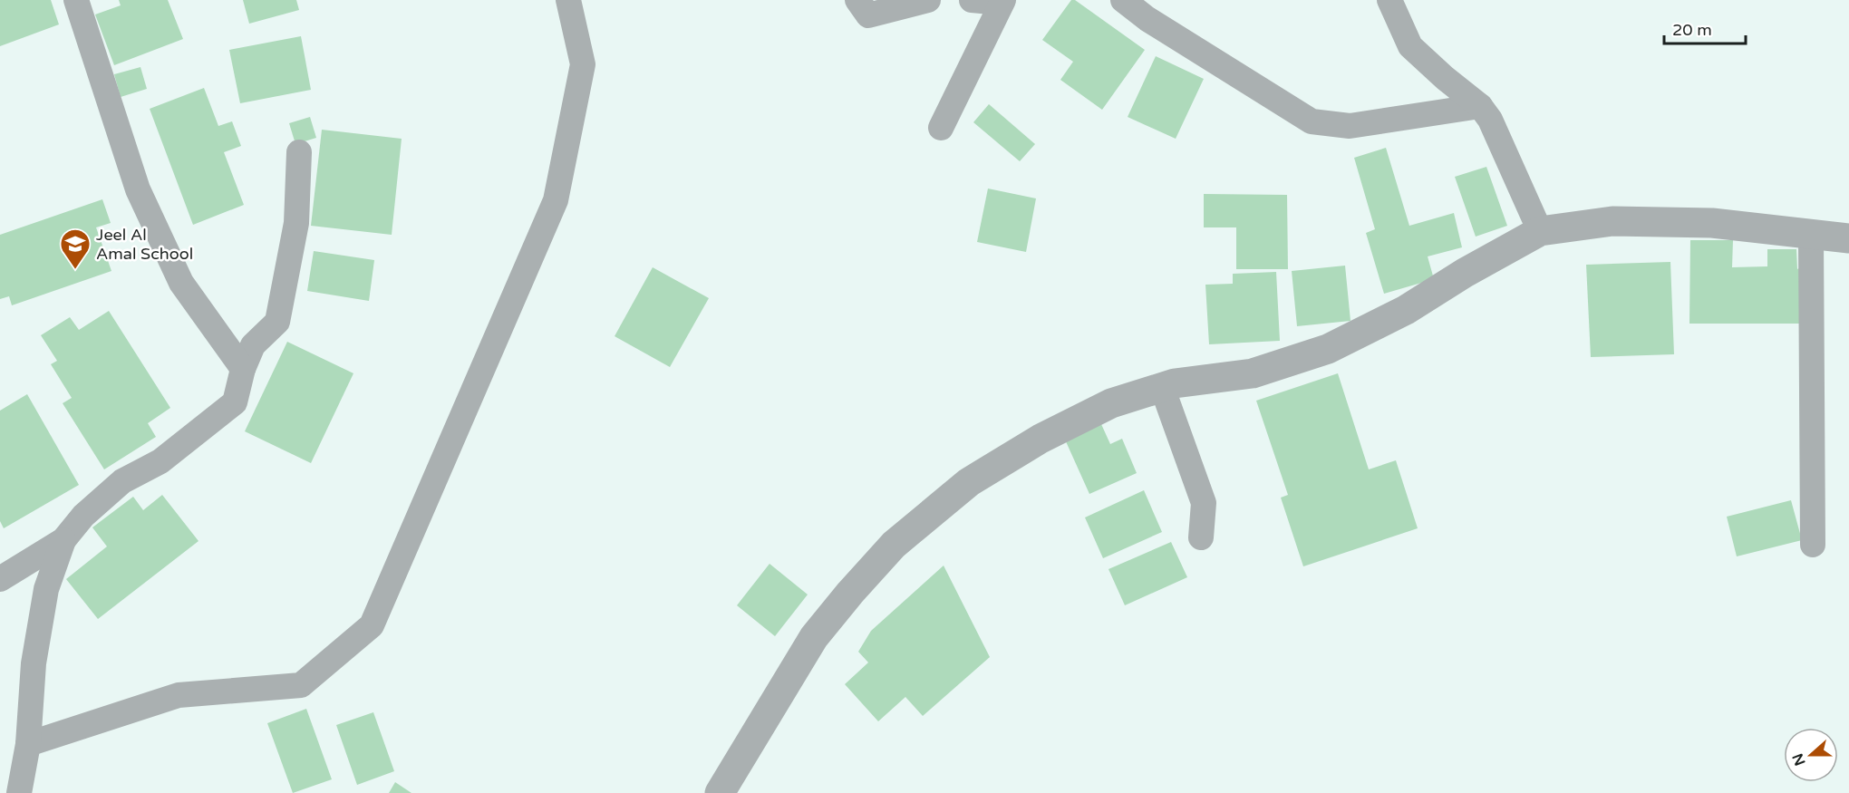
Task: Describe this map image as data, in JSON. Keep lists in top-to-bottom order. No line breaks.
{"places":{"school or university":["Jeel Al Amal School"]},"scale_bar":"20 m","north":"left"}
